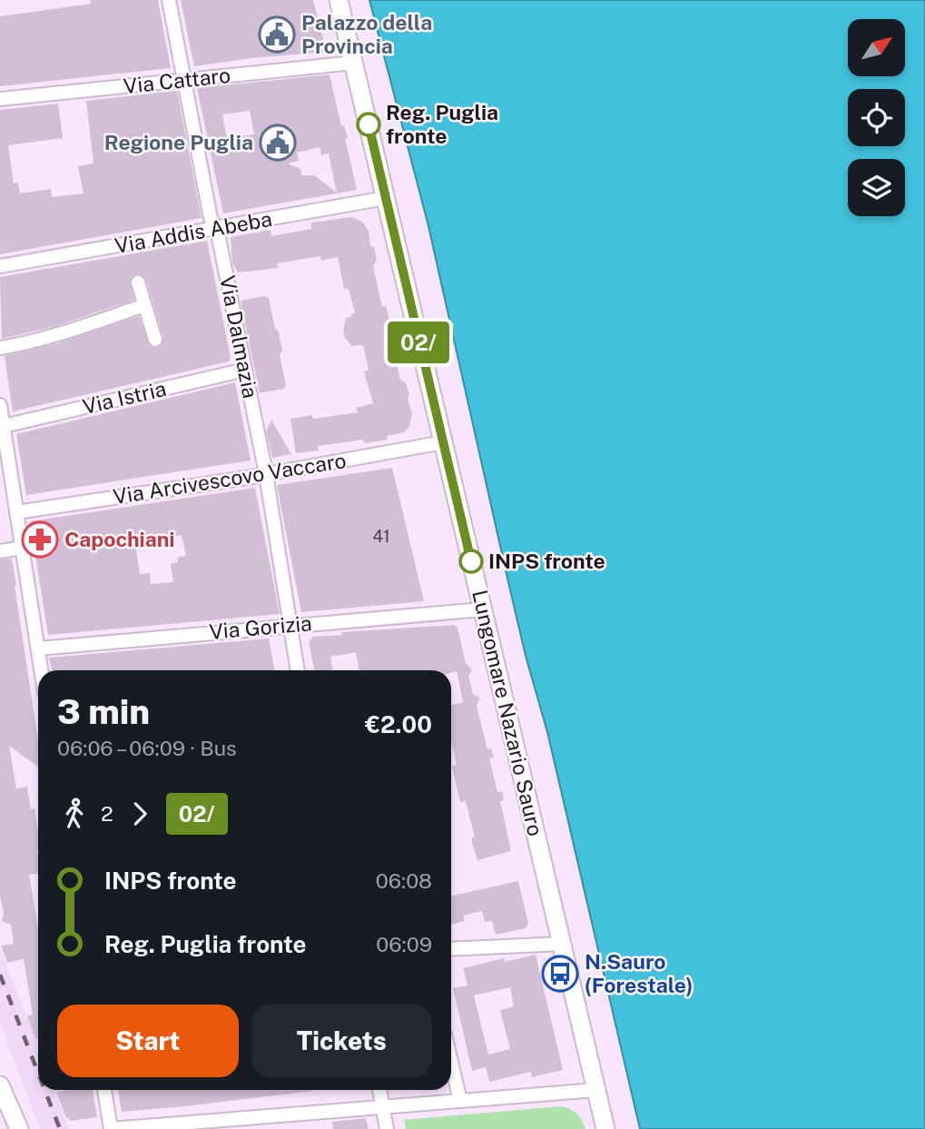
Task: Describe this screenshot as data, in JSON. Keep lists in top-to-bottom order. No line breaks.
{"streets":{"main road":["Lungomare Nazario Sauro"],"street":["Via Cattaro","Via Addis Abeba","Via Dalmazia","Via Istria","Via Arcivescovo Vaccaro","Via Gorizia"]},"crossings":[["Via Cattaro","Via Dalmazia"],["Via Cattaro","Lungomare Nazario Sauro"],["Via Addis Abeba","Via Dalmazia"],["Via Addis Abeba","Lungomare Nazario Sauro"],["Via Dalmazia","Via Istria"],["Via Dalmazia","Via Arcivescovo Vaccaro"],["Via Dalmazia","Via Gorizia"],["Via Arcivescovo Vaccaro","Lungomare Nazario Sauro"],["Via Gorizia","Lungomare Nazario Sauro"]],"places":{"public building":["Palazzo della Provincia","Regione Puglia"],"other":["Reg. Puglia fronte","INPS fronte"],"pharmacy":["Capochiani"],"bus stop":["N.Sauro (Forestale)"]},"lines":["bus line 02/"],"house_numbers":["41"],"north":"top right","page":{"on_map":"02/","heading":["3 min","06:06 – 06:09 · Bus","€2.00"],"legs":["2","02/"],"list":[{"name":"INPS fronte","value":"06:08"},{"name":"Reg. Puglia fronte","value":"06:09"}],"buttons":["Start","Tickets"]}}
